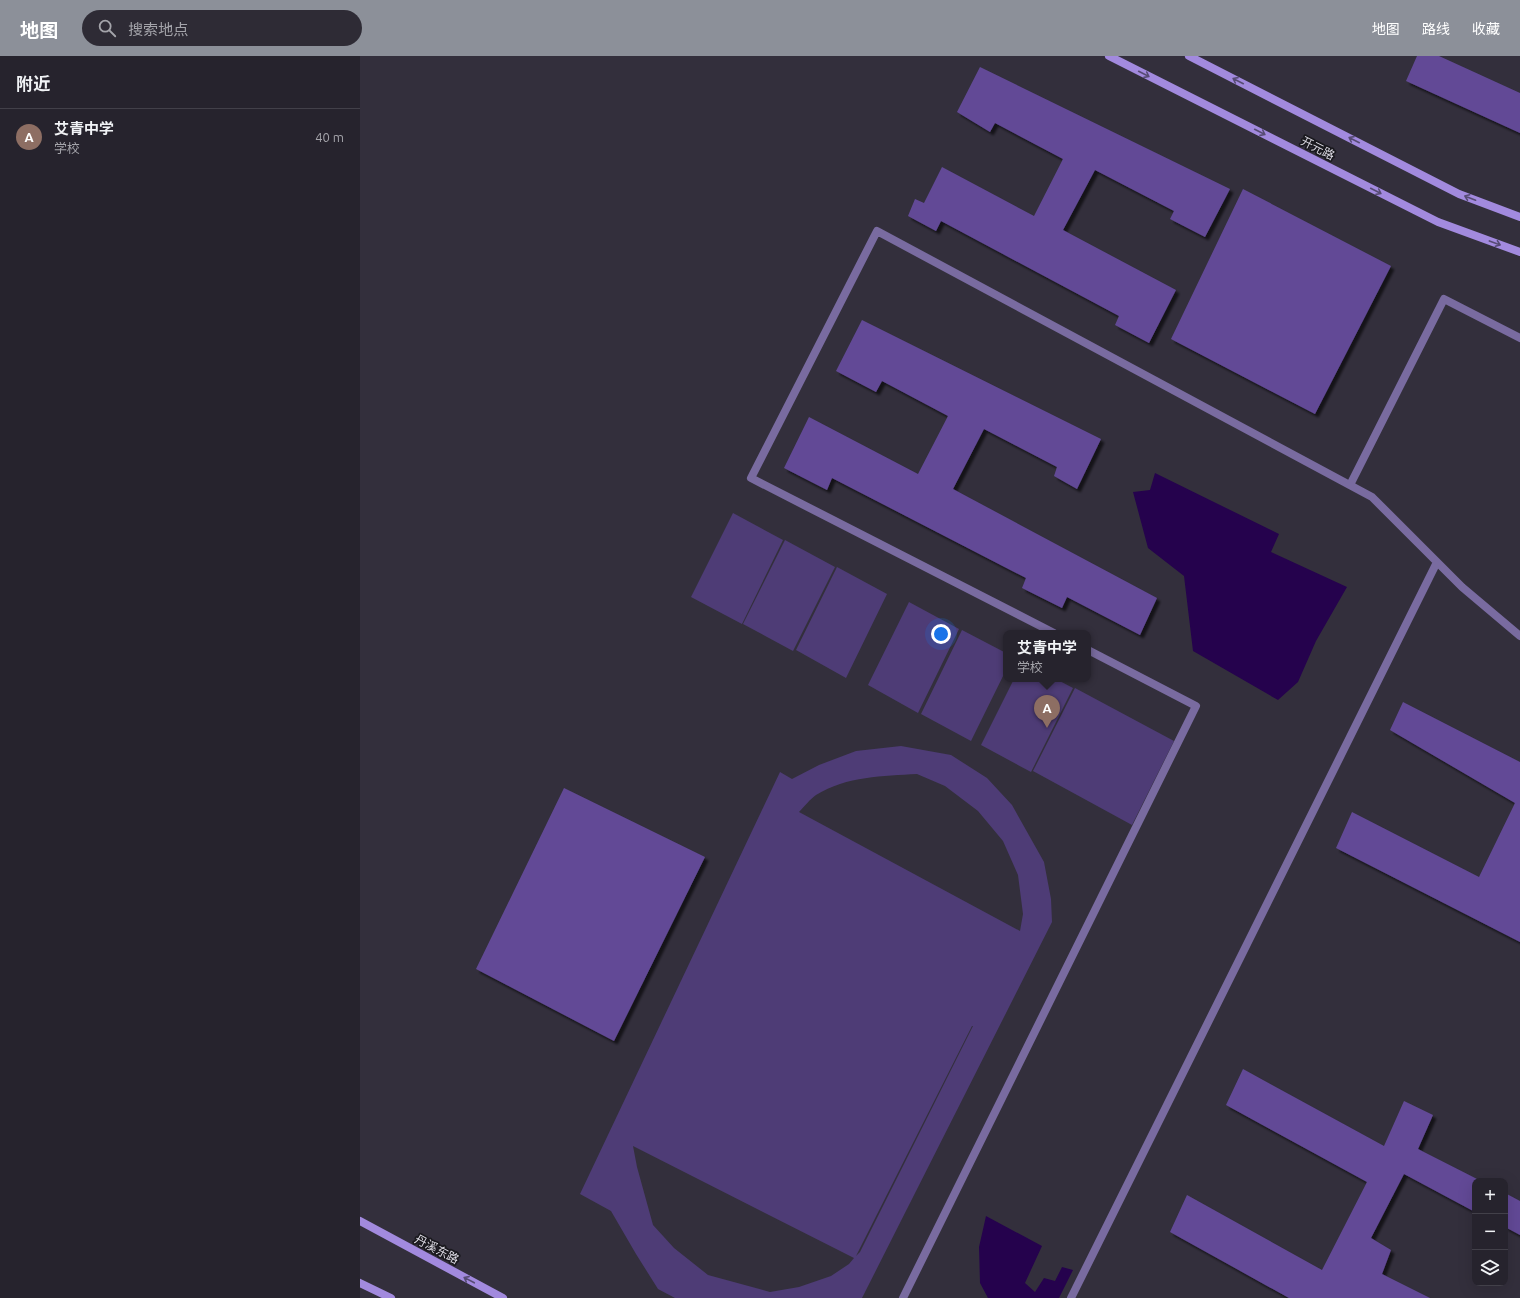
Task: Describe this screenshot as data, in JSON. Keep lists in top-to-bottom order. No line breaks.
{"streets":{"street":["开元路","丹溪东路"]},"one_way":["丹溪东路"],"page":{"header":"地图","search":"搜索地点","nav":["地图","路线","收藏"],"heading":"附近","list":[{"mark":"A","name":"艾青中学","note":"学校","value":"40 m"}],"popup":["艾青中学","学校"],"pins":"A","map_buttons":["+","−"]}}
